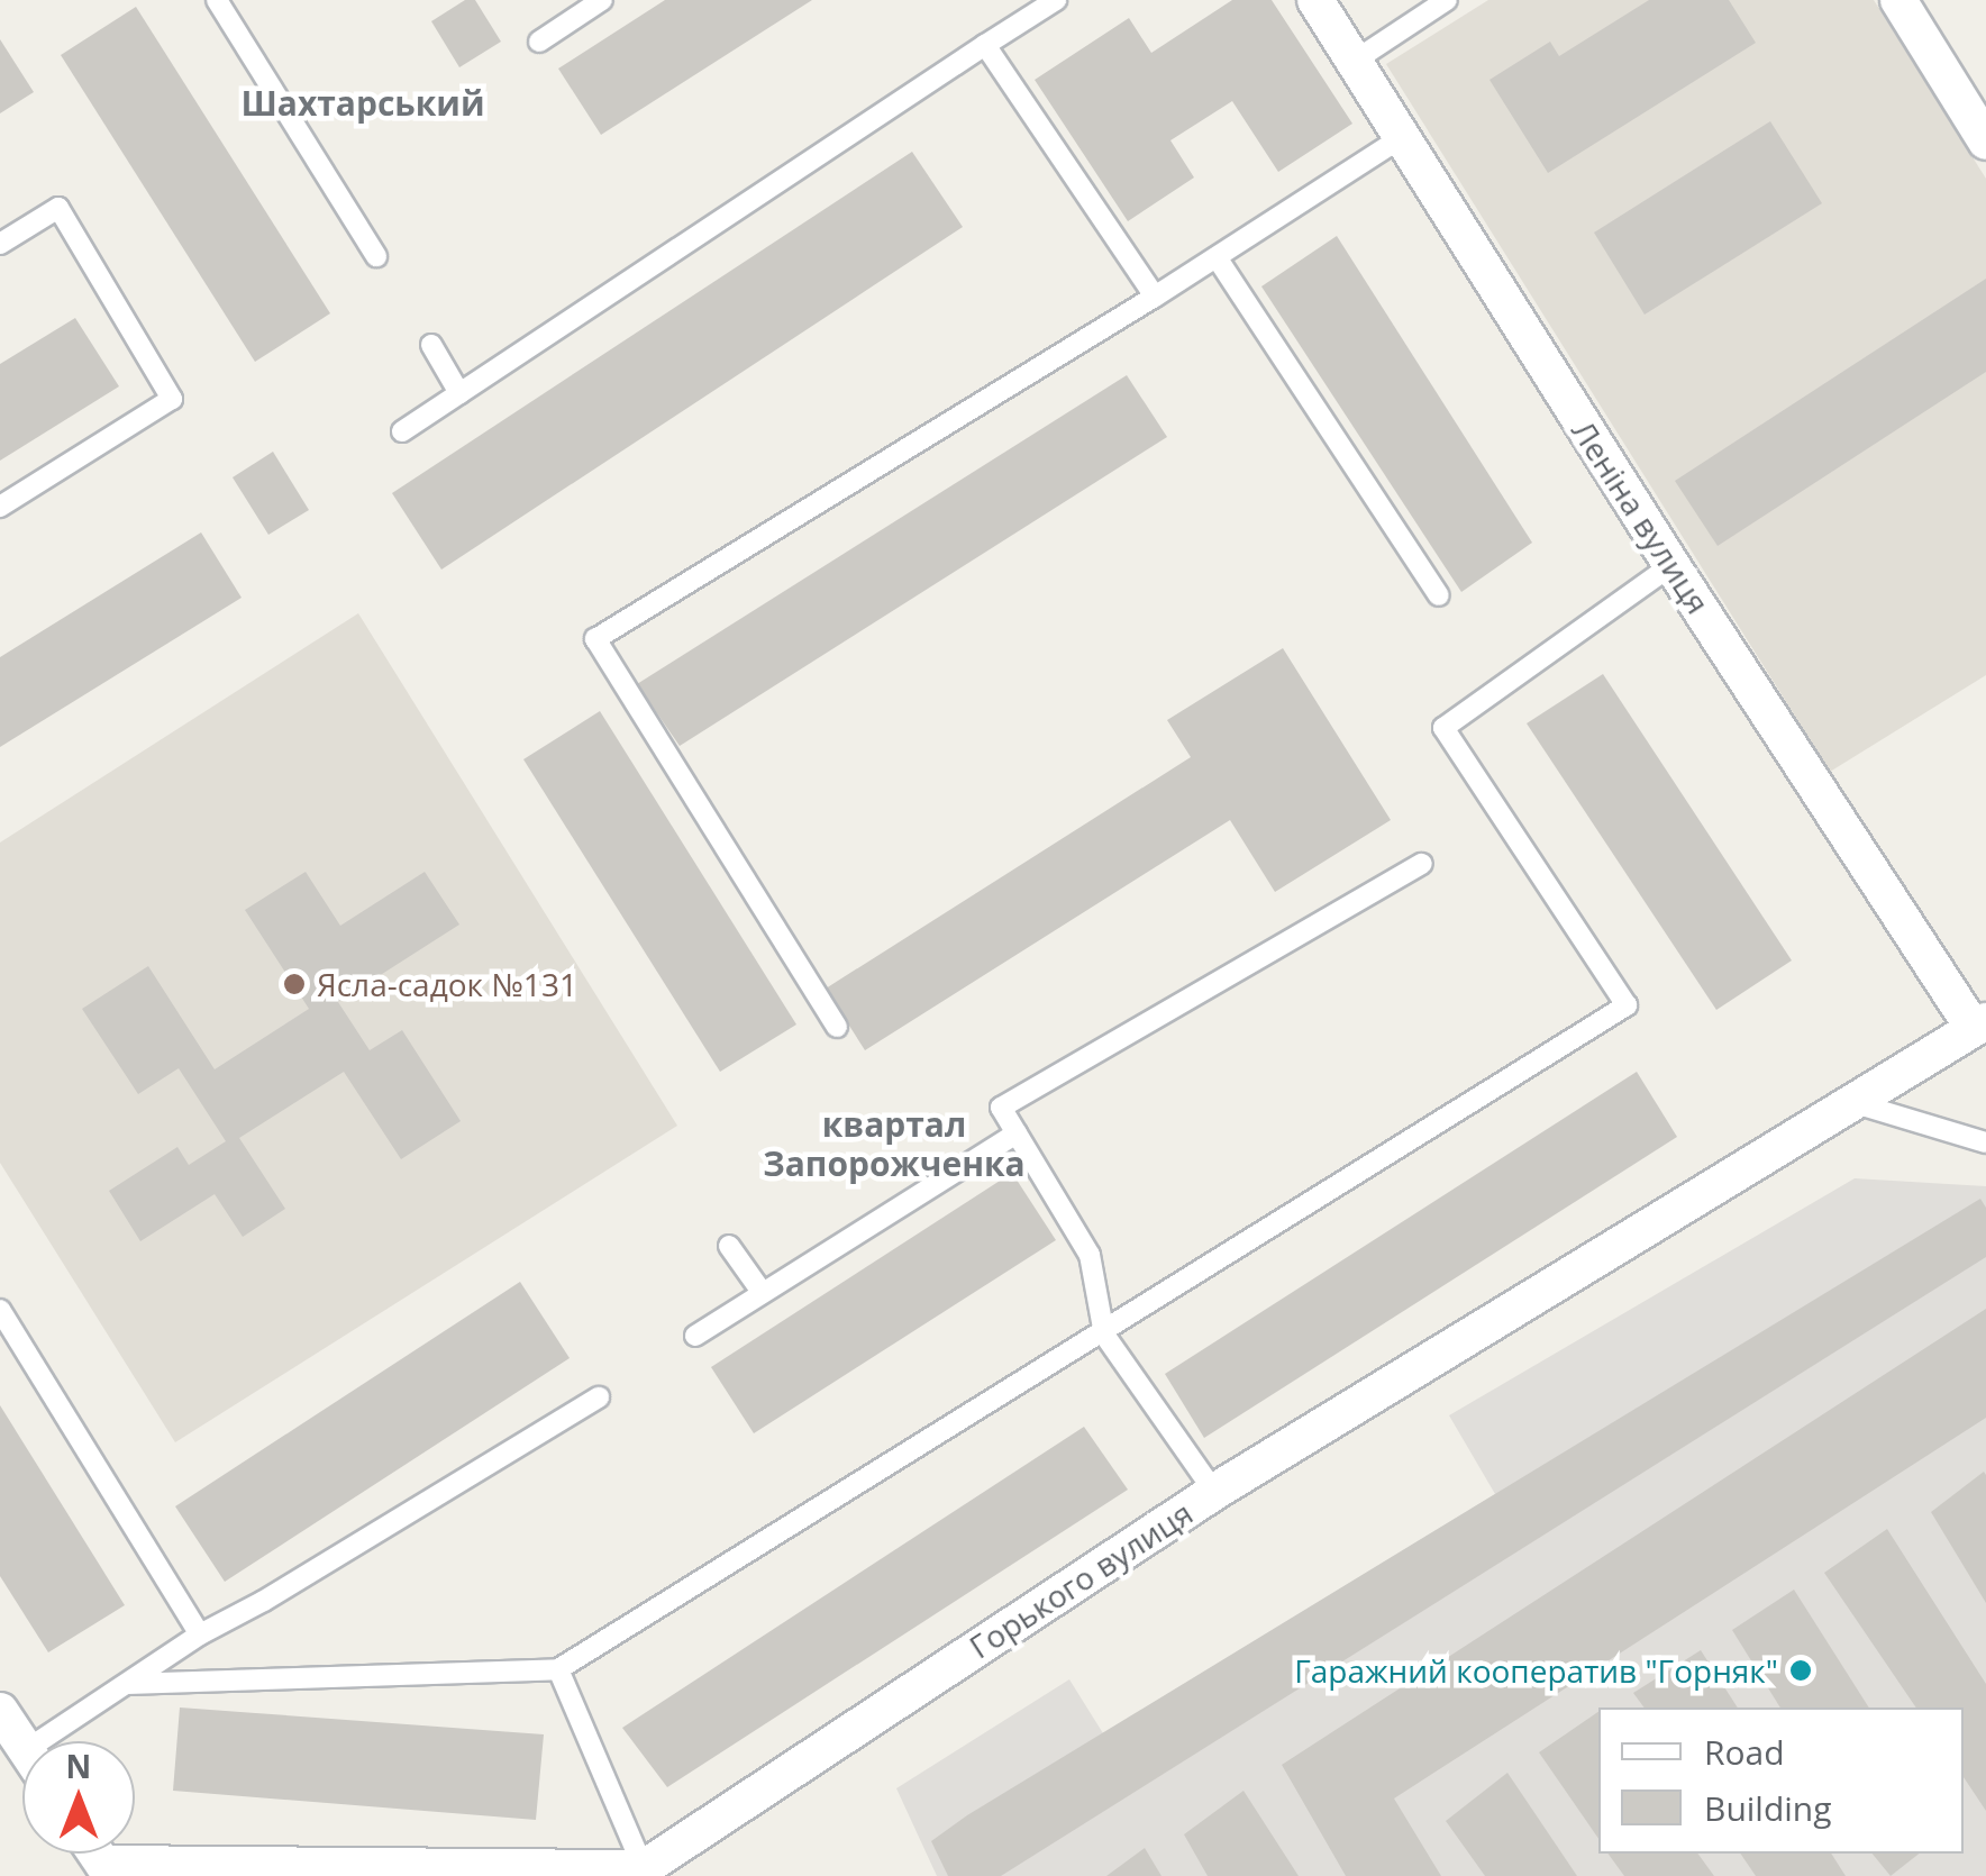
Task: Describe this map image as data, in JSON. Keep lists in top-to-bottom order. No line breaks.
{"streets":{"street":["Леніна вулиця","Горького вулиця"]},"crossings":[["Леніна вулиця","Горького вулиця"]],"districts":["Шахтарський","квартал Запорожченка"],"places":["Ясла-садок №131","Гаражний кооператив \"Горняк\""],"legend":["Road","Building"],"north":"top"}
